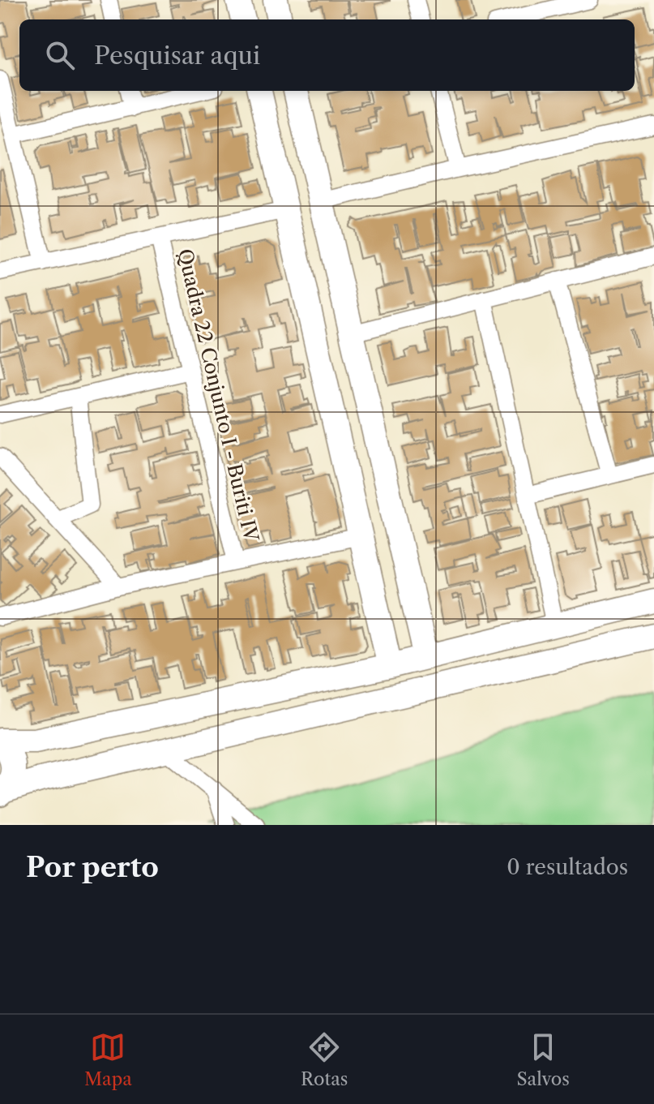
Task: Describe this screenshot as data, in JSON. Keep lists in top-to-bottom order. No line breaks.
{"streets":{"street":["Quadra 22 Conjunto I - Buriti IV"]},"page":{"search":"Pesquisar aqui","heading":["Por perto","0 resultados"],"nav":["Mapa","Rotas","Salvos"]}}
